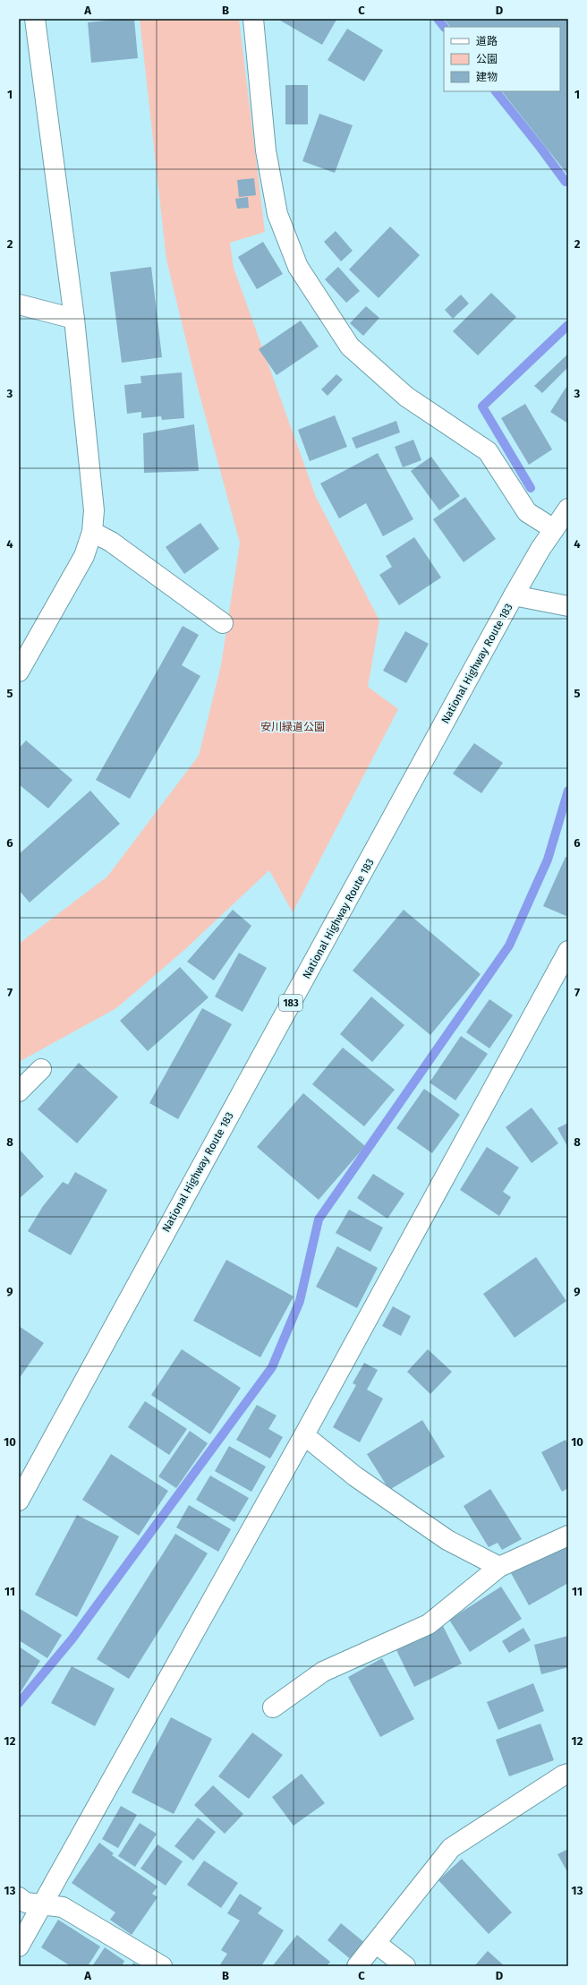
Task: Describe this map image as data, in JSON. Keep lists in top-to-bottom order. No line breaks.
{"streets":{"main road":["National Highway Route 183","183"]},"parks":["安川緑道公園"],"legend":["道路","公園","建物"],"grid":{"columns":["A","B","C","D"],"rows":["1","2","3","4","5","6","7","8","9","10","11","12","13"]}}
